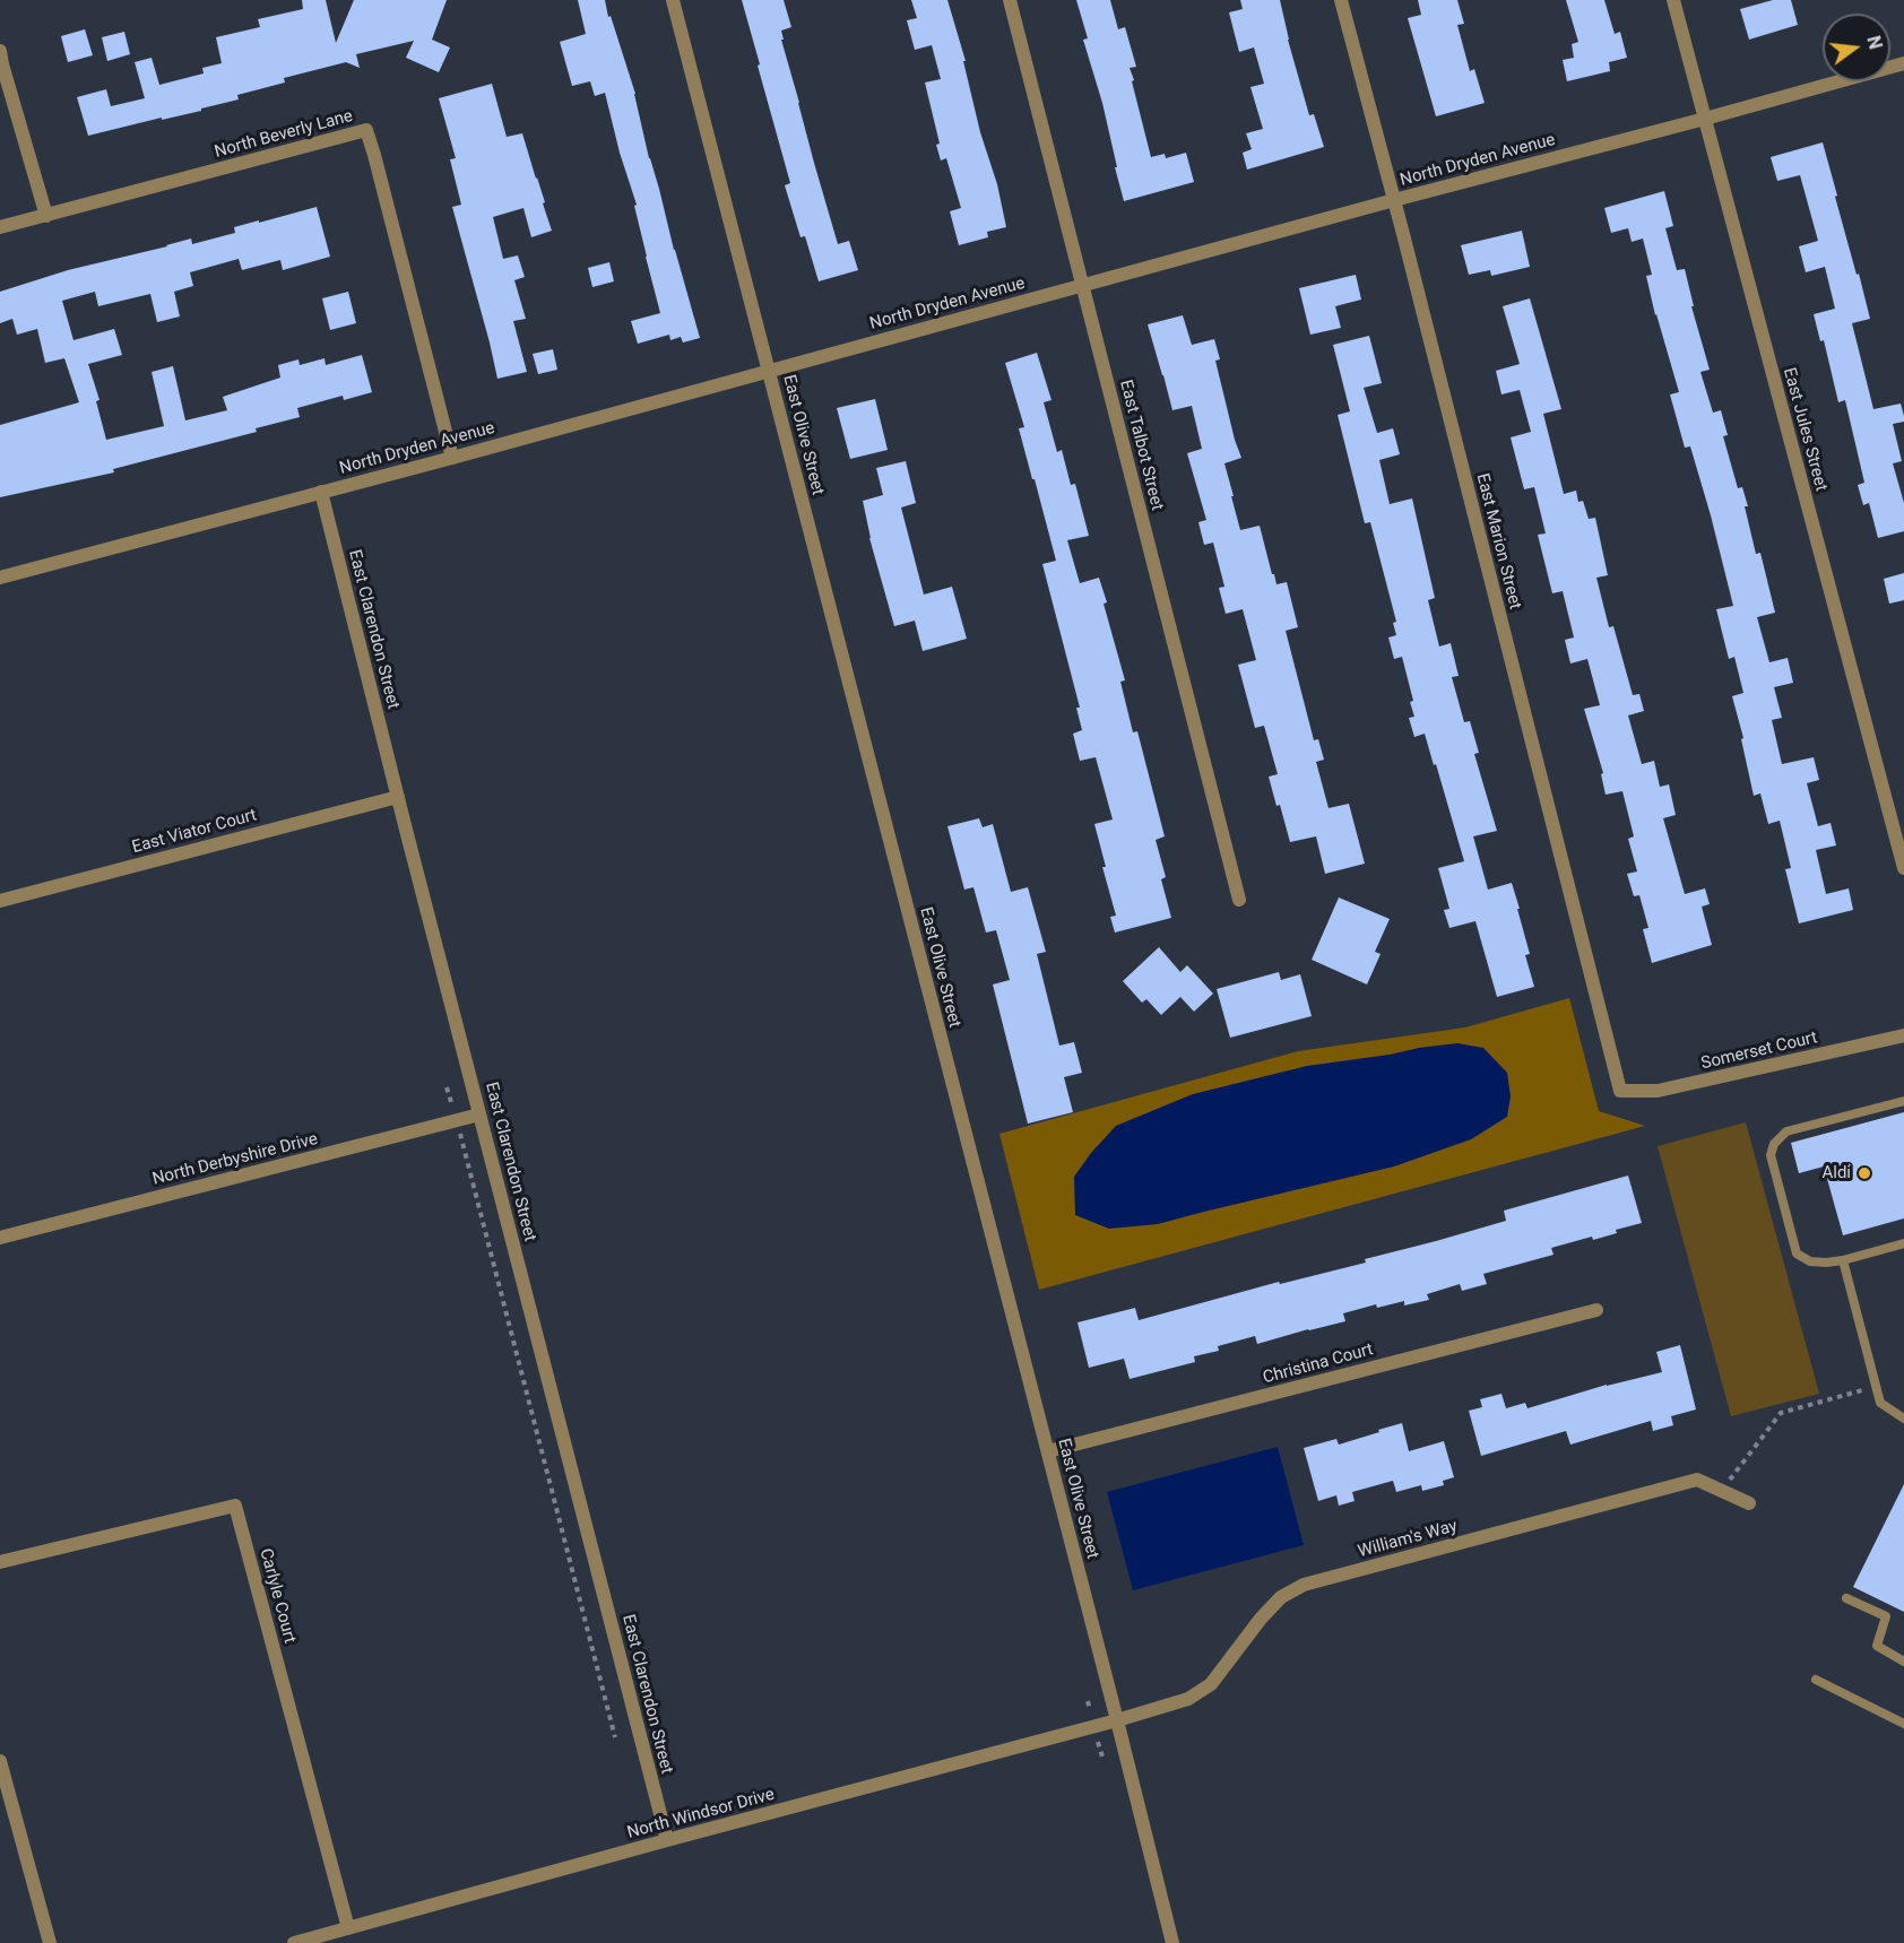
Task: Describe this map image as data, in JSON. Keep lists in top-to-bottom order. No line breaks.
{"streets":{"street":["North Beverly Lane","North Dryden Avenue","East Jules Street","East Olive Street","East Talbot Street","East Marion Street","East Clarendon Street","East Viator Court","Somerset Court","North Derbyshire Drive","Christina Court","William's Way","Carlyle Court","North Windsor Drive"]},"crossings":[["North Beverly Lane","North Dryden Avenue"],["North Dryden Avenue","East Jules Street"],["North Dryden Avenue","East Olive Street"],["North Dryden Avenue","East Talbot Street"],["North Dryden Avenue","East Marion Street"],["North Dryden Avenue","East Clarendon Street"],["East Olive Street","Christina Court"],["East Olive Street","William's Way"],["East Olive Street","North Windsor Drive"],["East Marion Street","Somerset Court"],["East Clarendon Street","East Viator Court"],["East Clarendon Street","North Derbyshire Drive"],["East Clarendon Street","North Windsor Drive"],["William's Way","North Windsor Drive"],["Carlyle Court","North Windsor Drive"]],"places":["Aldi"],"north":"right"}
